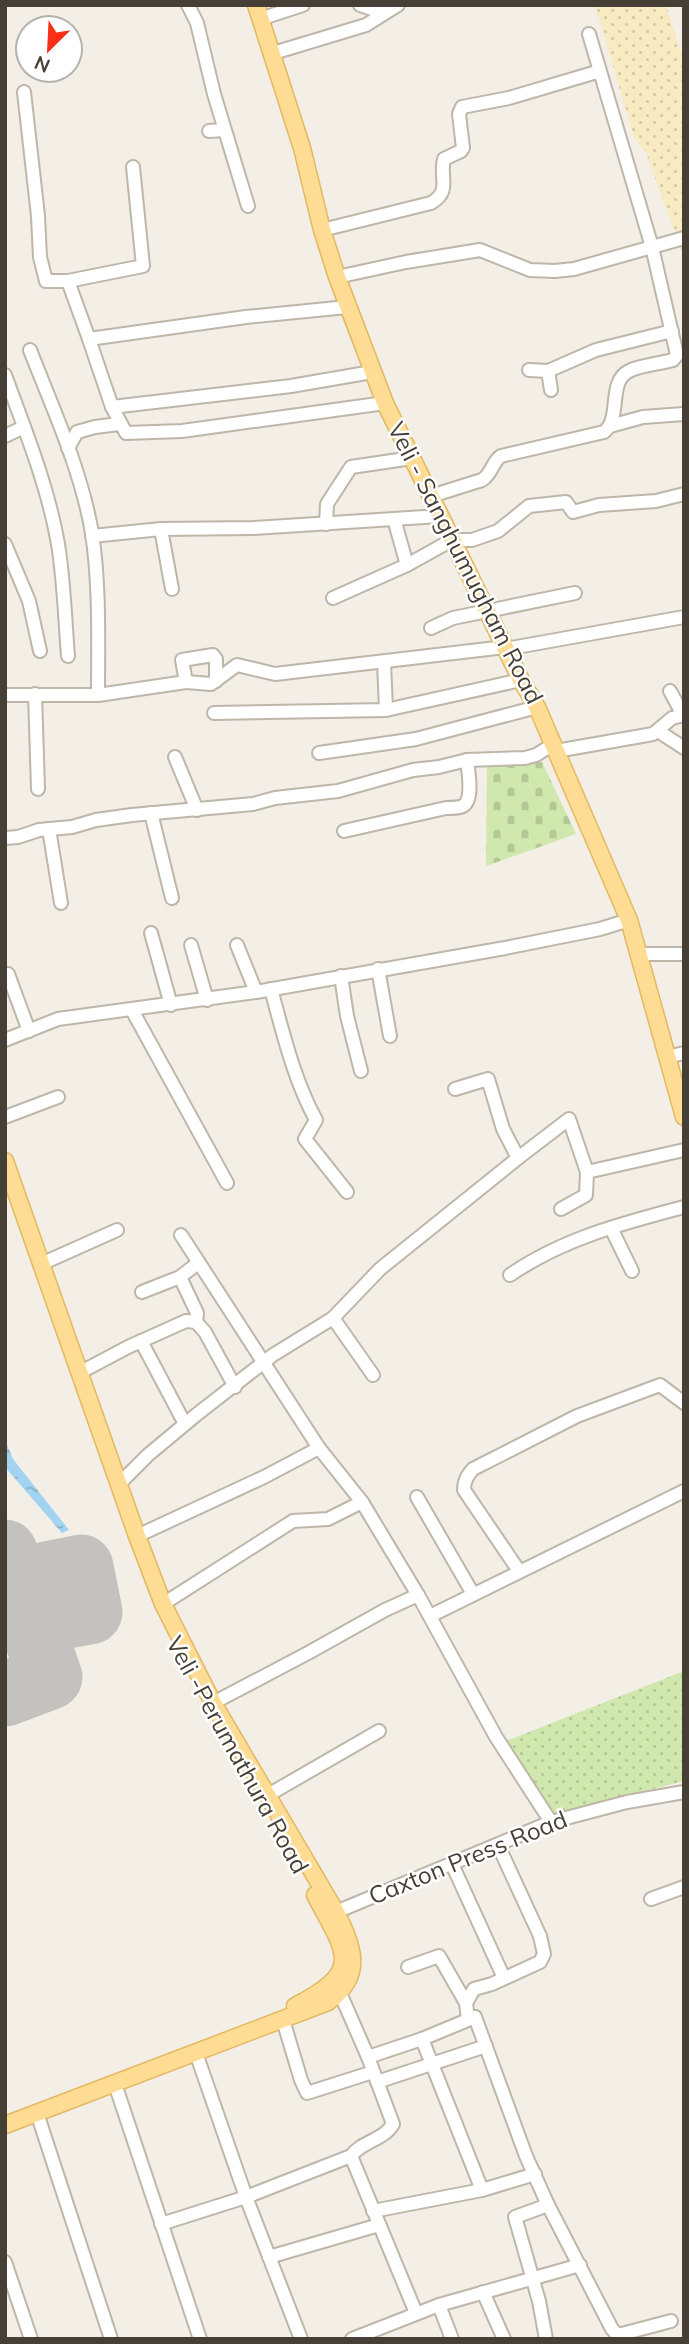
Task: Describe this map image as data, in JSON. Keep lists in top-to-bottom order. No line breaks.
{"streets":{"main road":["Veli - Sanghumugham Road","Veli -Perumathura Road"],"street":["Caxton Press Road"]},"north":"bottom left"}
